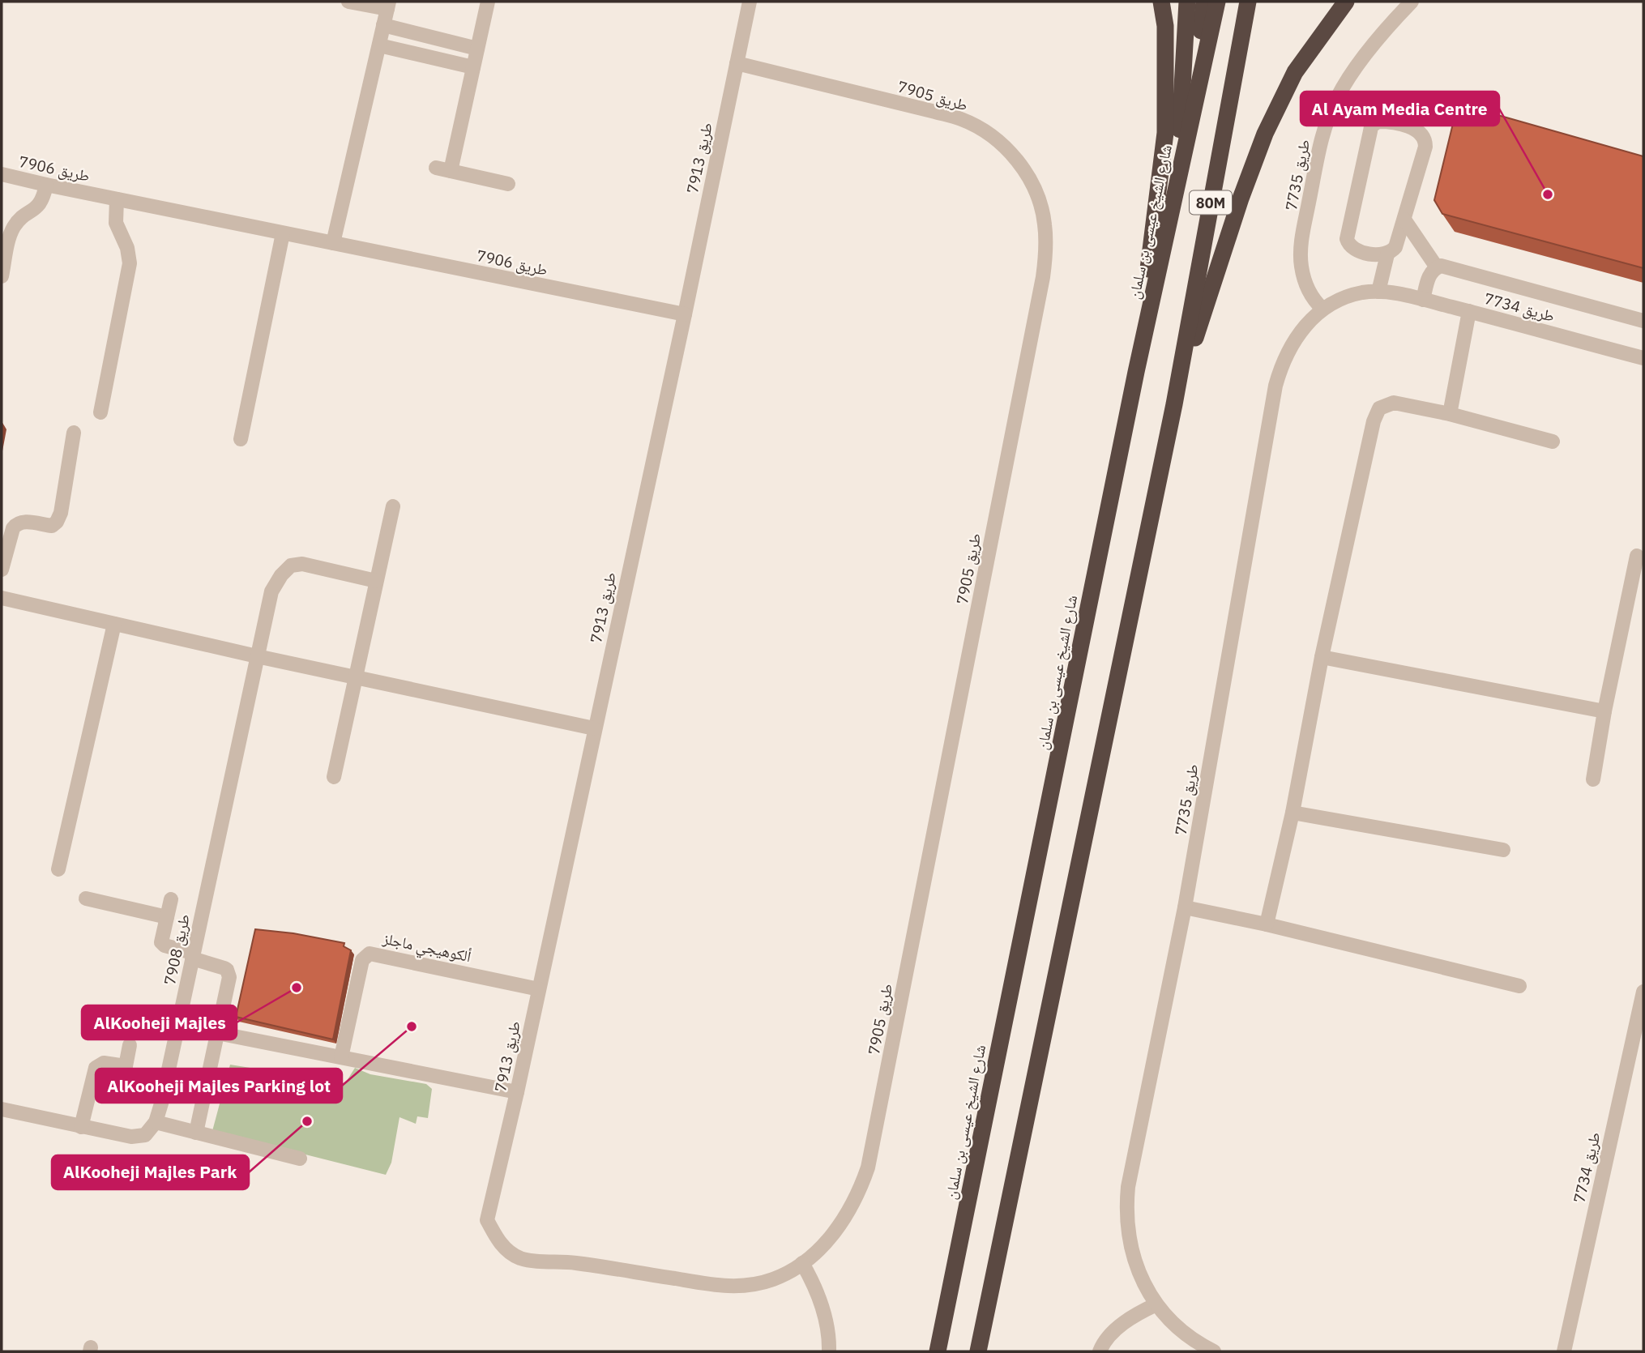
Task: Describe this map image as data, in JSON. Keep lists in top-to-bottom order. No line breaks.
{"streets":{"highway":["80M","شارع الشيخ عيسى بن سلمان"],"street":["طريق 7905","طريق 7913","طريق 7906","طريق 7735","طريق 7734","ألكوهيجي ماجلز","طريق 7908"]},"crossings":[["طريق 7905","طريق 7913"],["طريق 7913","طريق 7906"],["طريق 7913","ألكوهيجي ماجلز"],["طريق 7735","طريق 7734"]],"places":["Al Ayam Media Centre","AlKooheji Majles","AlKooheji Majles Parking lot","AlKooheji Majles Park"]}
